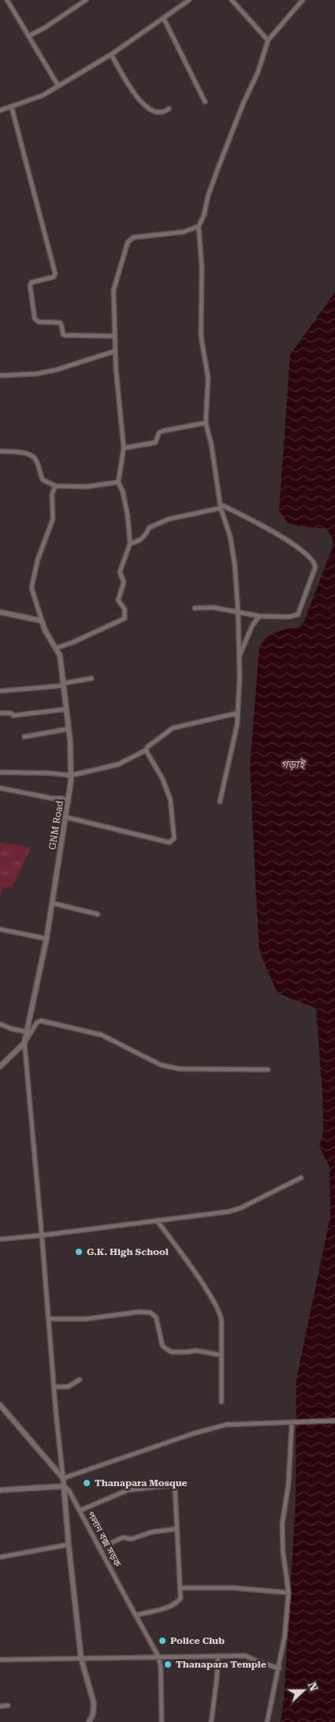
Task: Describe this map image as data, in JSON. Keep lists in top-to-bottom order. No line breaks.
{"streets":{"street":["GNM Road","পলান বক্স সড়ক"]},"water":["গড়াই"],"places":["G.K. High School","Thanapara Mosque","Police Club","Thanapara Temple"],"north":"right"}
